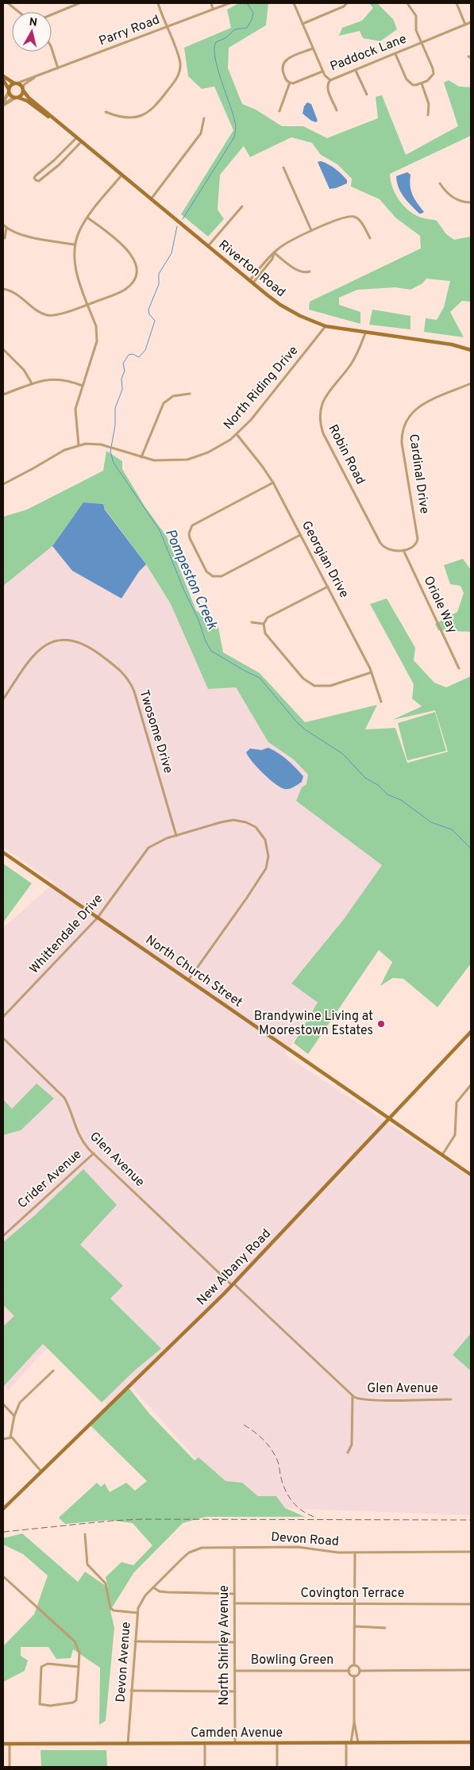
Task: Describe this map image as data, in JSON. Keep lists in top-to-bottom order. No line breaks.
{"streets":{"main road":["Riverton Road","North Church Street","New Albany Road","Camden Avenue"],"street":["Parry Road","Paddock Lane","North Riding Drive","Robin Road","Cardinal Drive","Georgian Drive","Oriole Way","Twosome Drive","Whittendale Drive","Glen Avenue","Crider Avenue","Devon Road","Covington Terrace","North Shirley Avenue","Bowling Green","Devon Avenue"]},"crossings":[["Parry Road","Riverton Road"],["Riverton Road","North Riding Drive"],["Riverton Road","Robin Road"],["North Riding Drive","Georgian Drive"],["Robin Road","Cardinal Drive"],["Robin Road","Oriole Way"],["Cardinal Drive","Oriole Way"],["Twosome Drive","Whittendale Drive"],["Whittendale Drive","North Church Street"],["North Church Street","New Albany Road"],["Glen Avenue","Crider Avenue"],["Glen Avenue","New Albany Road"],["Devon Road","North Shirley Avenue"],["Devon Road","Devon Avenue"],["Covington Terrace","North Shirley Avenue"],["North Shirley Avenue","Bowling Green"],["North Shirley Avenue","Camden Avenue"],["Devon Avenue","Camden Avenue"]],"water":["Pompeston Creek"],"places":["Brandywine Living at Moorestown Estates"],"north":"top"}
